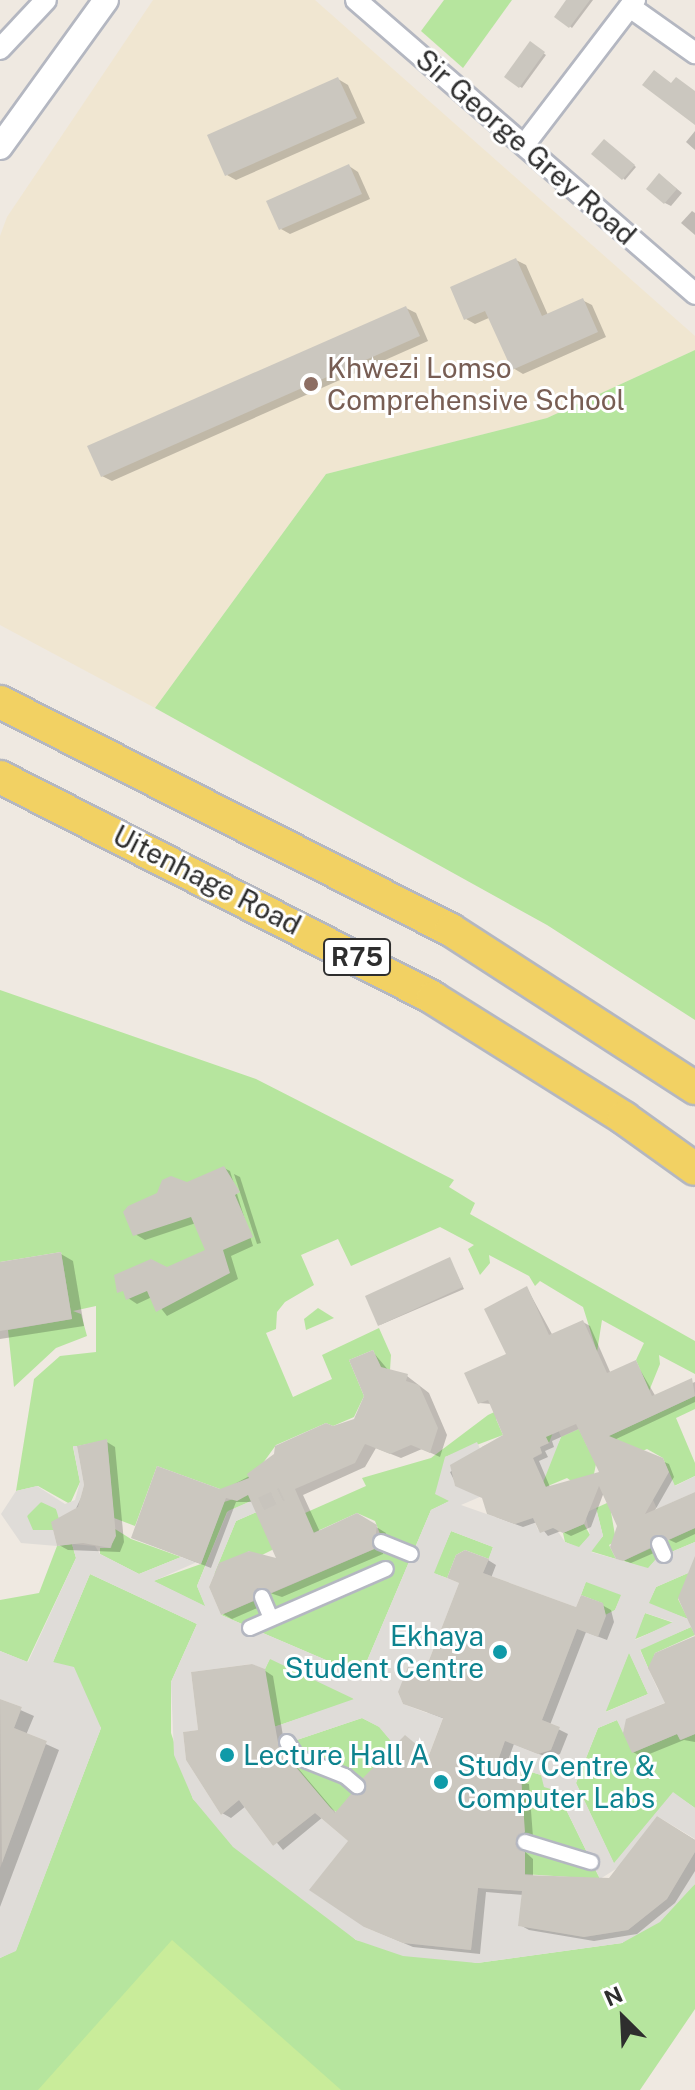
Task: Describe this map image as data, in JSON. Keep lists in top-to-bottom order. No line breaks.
{"streets":{"main road":["Uitenhage Road","R75"],"street":["Sir George Grey Road"]},"places":["Khwezi Lomso Comprehensive School","Ekhaya Student Centre","Lecture Hall A","Study Centre & Computer Labs"],"north":"top left"}
